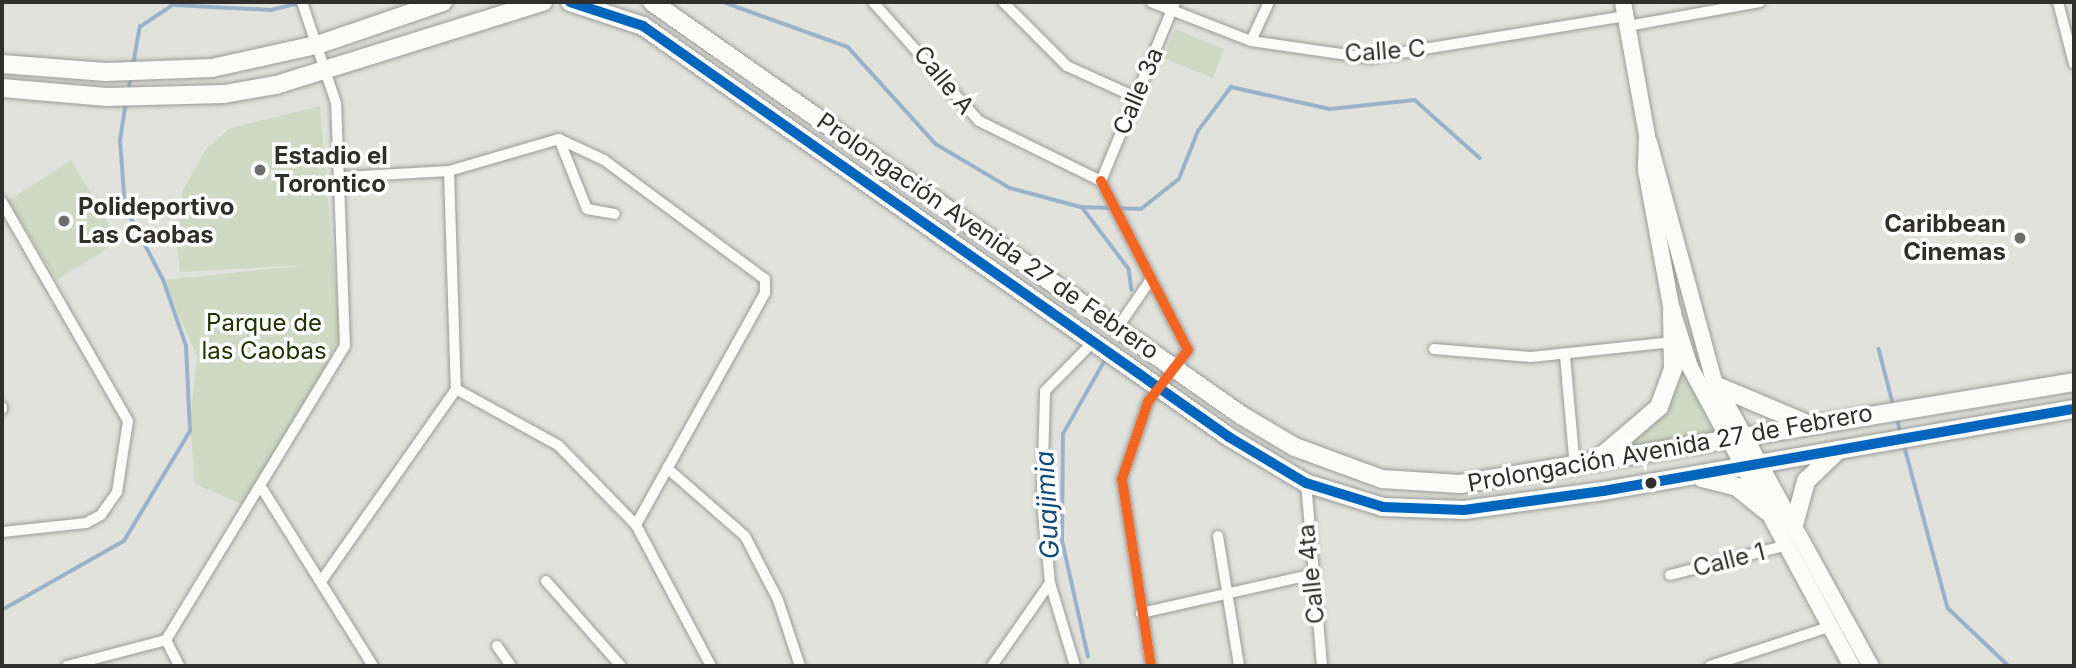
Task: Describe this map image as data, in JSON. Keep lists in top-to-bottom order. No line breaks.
{"streets":{"main road":["Prolongación Avenida 27 de Febrero"],"street":["Calle C","Calle A","Calle 3a","Calle 1","Calle 4ta"]},"crossings":[["Calle C","Calle 3a"],["Calle A","Calle 3a"],["Prolongación Avenida 27 de Febrero","Calle 4ta"]],"water":["Guajimia"],"parks":["Parque de las Caobas"],"places":["Estadio el Torontico","Polideportivo Las Caobas","Caribbean Cinemas"]}
